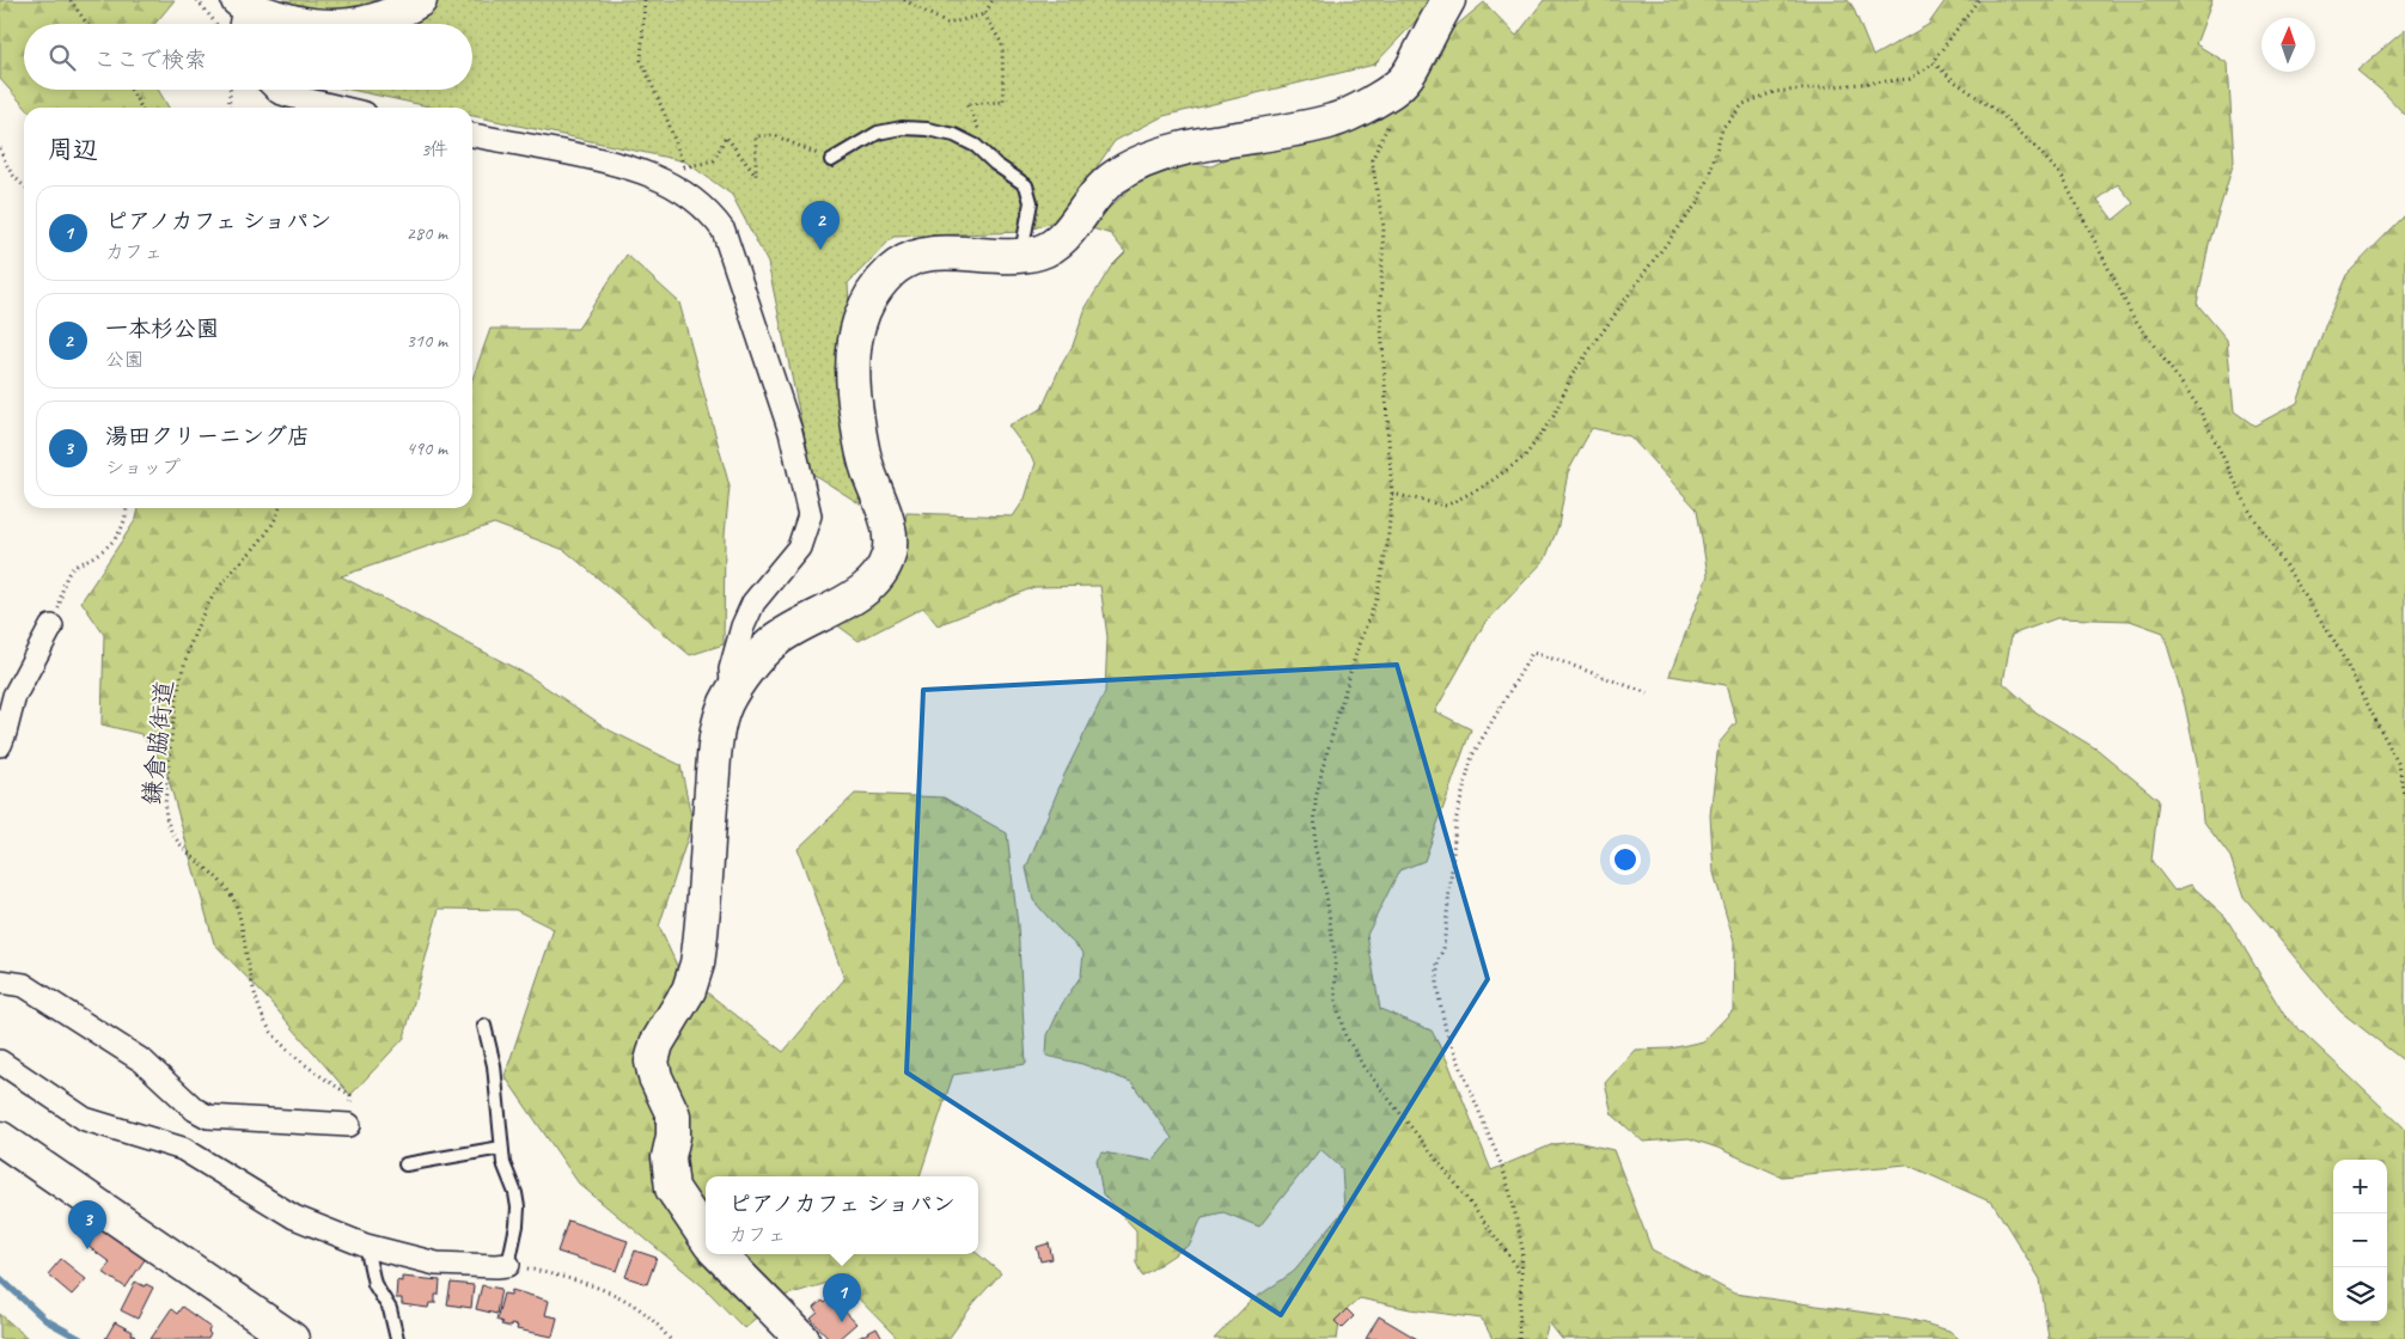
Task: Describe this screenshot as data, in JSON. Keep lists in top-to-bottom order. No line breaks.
{"streets":{"path":["鎌倉脇街道"]},"north":"top","page":{"search":"ここで検索","heading":["周辺","3件"],"list":[{"mark":"1","name":"ピアノカフェ ショパン","note":"カフェ","value":"280 m"},{"mark":"2","name":"一本杉公園","note":"公園","value":"310 m"},{"mark":"3","name":"湯田クリーニング店","note":"ショップ","value":"490 m"}],"pins":["2","3","1"],"map_buttons":["+","−"],"popup":["ピアノカフェ ショパン","カフェ"]}}
